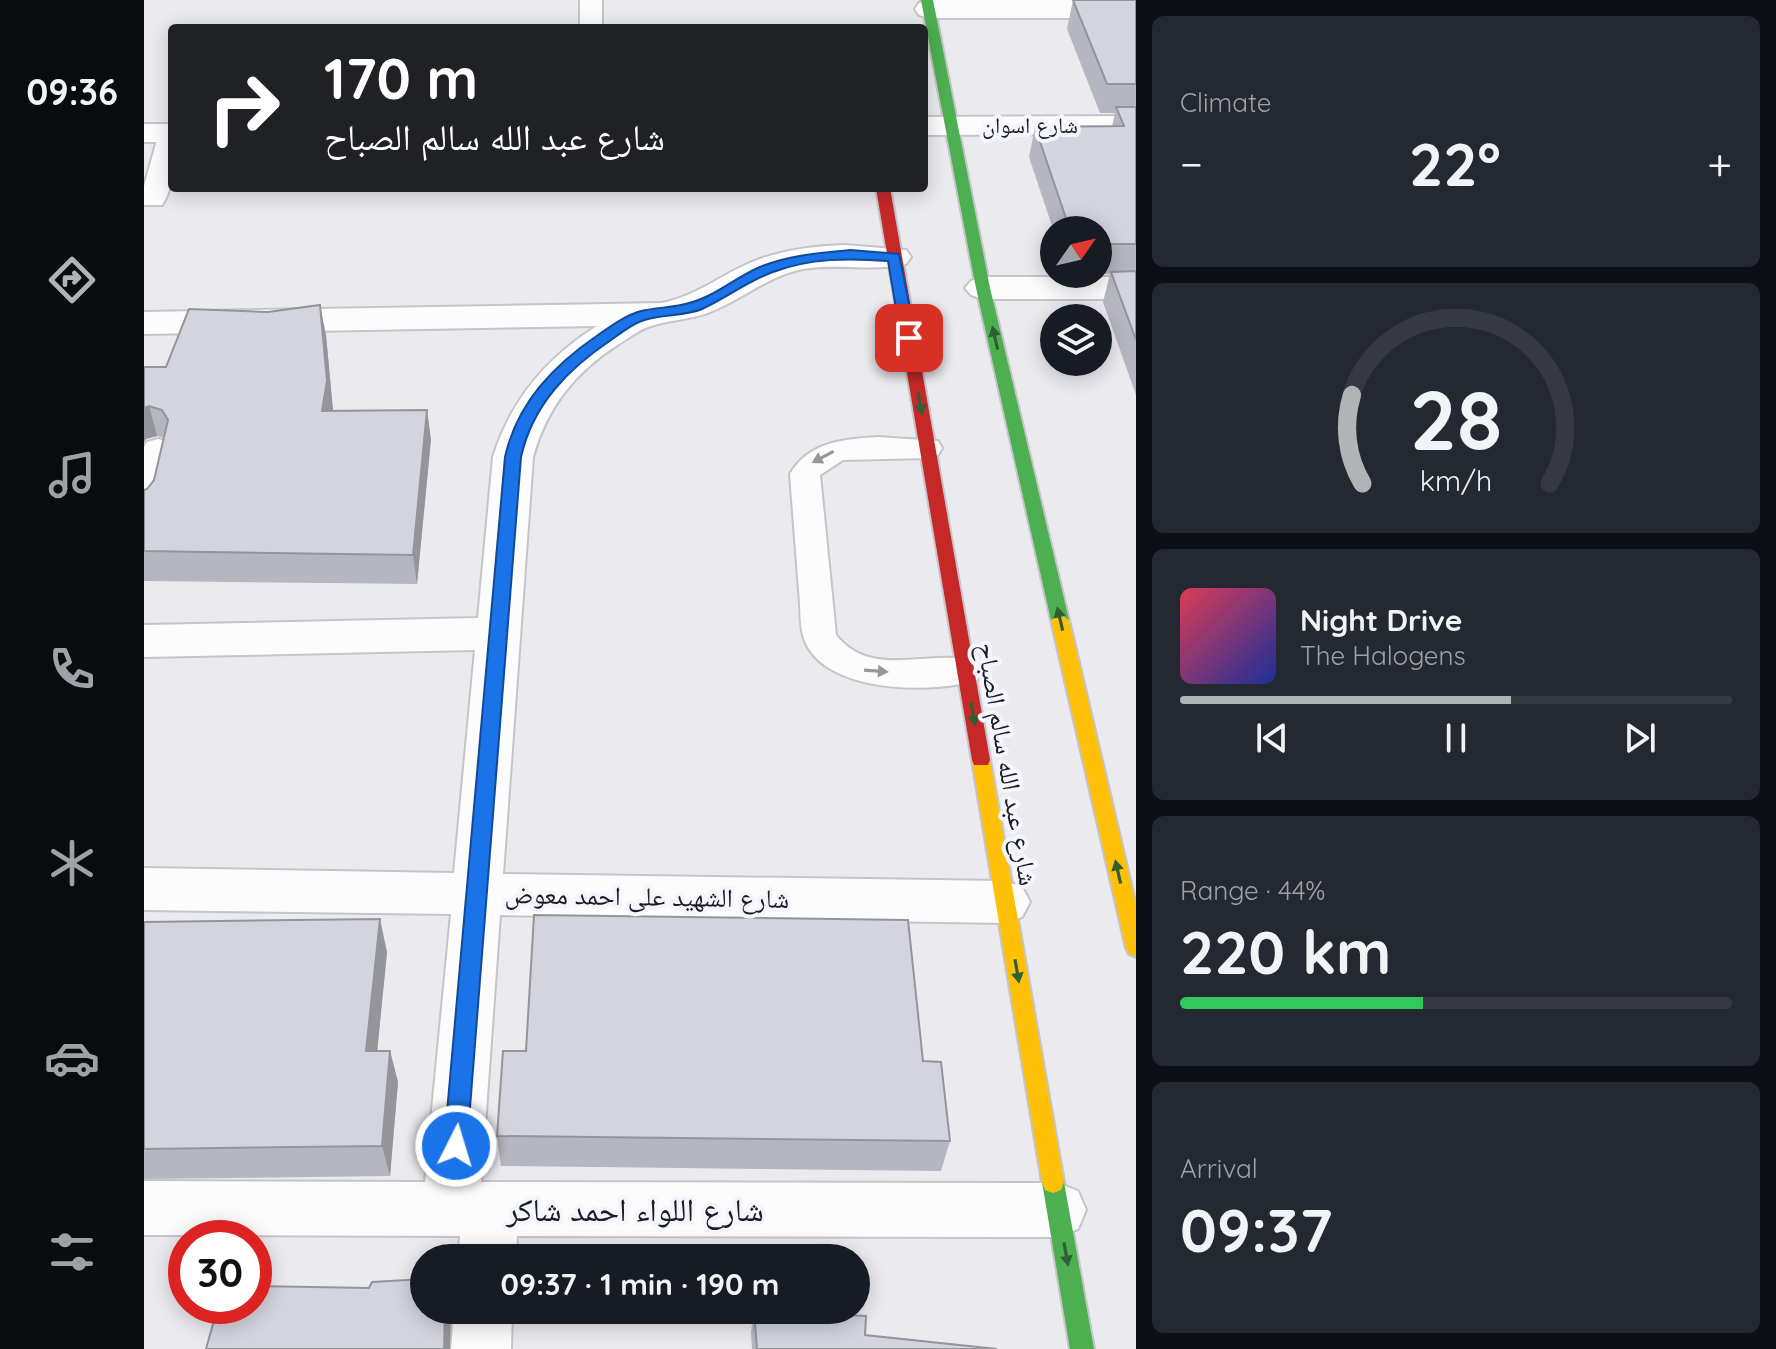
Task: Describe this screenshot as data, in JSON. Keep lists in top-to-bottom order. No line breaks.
{"streets":{"street":["شارع اسوان","شارع عبد الله سالم الصباح","شارع الشهيد على احمد معوض","شارع اللواء احمد شاكر"]},"crossings":[["شارع عبد الله سالم الصباح","شارع الشهيد على احمد معوض"],["شارع عبد الله سالم الصباح","شارع اللواء احمد شاكر"]],"north":"top right","page":{"tabs":"09:36","tile":["Climate",["Range · 44%","220 km"],["Arrival","09:37"]],"turn":["170 m","شارع عبد الله سالم الصباح"],"heat":["−","22°","+"],"song":["Night Drive","The Halogens"],"limit":"30","trip":"09:37 · 1 min · 190 m","gauge":["28","km/h"]}}
